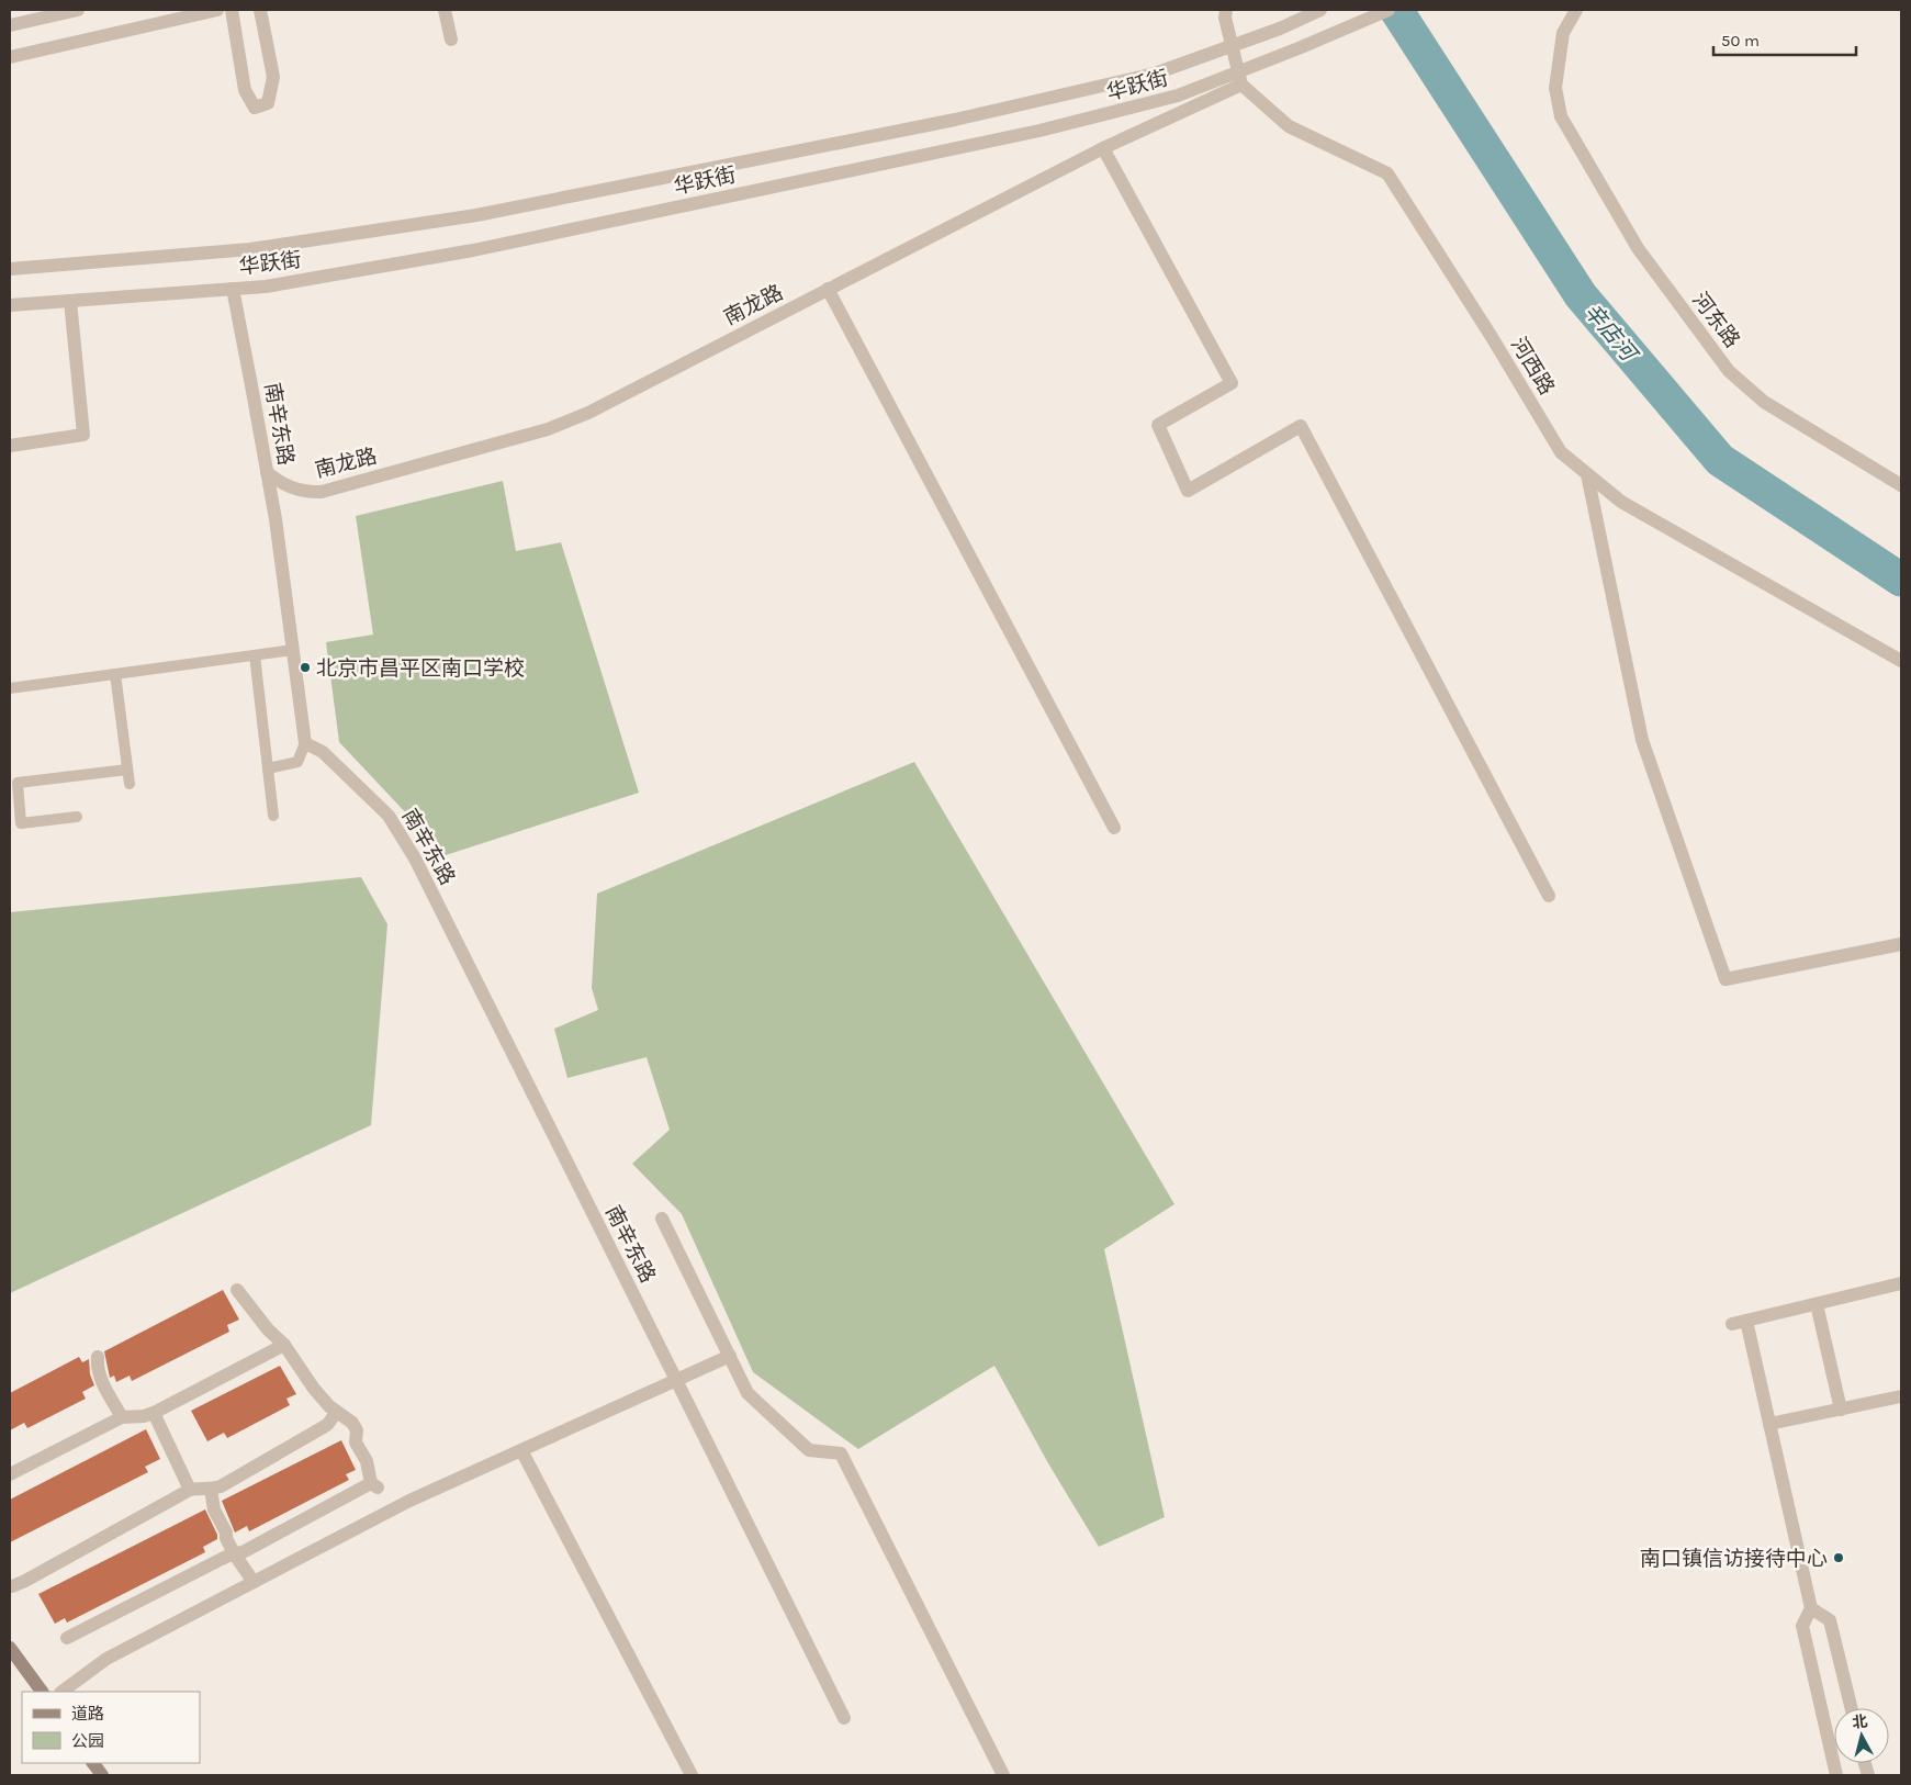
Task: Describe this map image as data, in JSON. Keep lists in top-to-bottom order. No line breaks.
{"streets":{"street":["华跃街","南龙路","河东路","河西路","南辛东路"]},"crossings":[["华跃街","南龙路"],["华跃街","河西路"],["华跃街","南辛东路"],["南龙路","河西路"],["南龙路","南辛东路"]],"water":["辛店河"],"places":["北京市昌平区南口学校","南口镇信访接待中心"],"legend":["道路","公园"],"scale_bar":"50 m","north":"top"}
